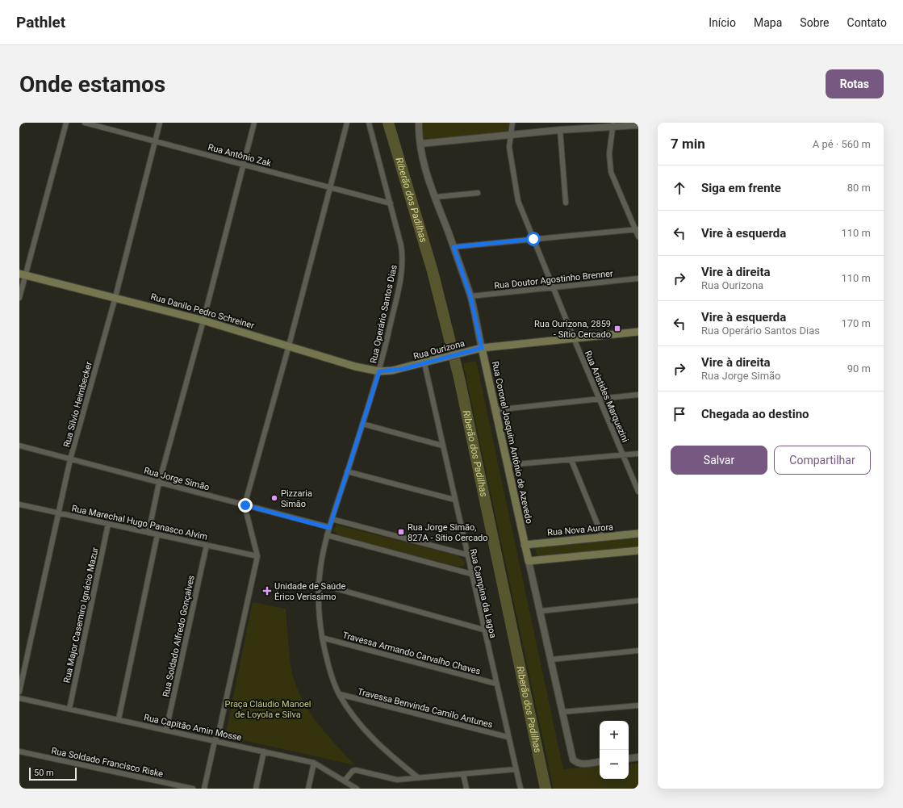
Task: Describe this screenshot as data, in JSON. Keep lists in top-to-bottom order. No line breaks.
{"streets":{"main road":["Rua Danilo Pedro Schreiner","Rua Ourizona","Rua Coronel Joaquim Antônio de Azevedo","Rua Nova Aurora"],"street":["Rua Antônio Zak","Rua Doutor Agostinho Brenner","Rua Operário Santos Dias","Rua Aristides Marquezini","Rua Sílvio Heimbecker","Rua Jorge Simão","Rua Marechal Hugo Panasco Alvim","Rua Campina da Lagoa","Rua Major Casemiro Ignácio Mazur","Rua Soldado Alfredo Gonçalves","Travessa Armando Carvalho Chaves","Travessa Benvinda Camilo Antunes","Rua Capitão Amin Mosse","Rua Soldado Francisco Riske"]},"crossings":[["Rua Antônio Zak","Rua Operário Santos Dias"],["Rua Antônio Zak","Rua Sílvio Heimbecker"],["Rua Doutor Agostinho Brenner","Rua Aristides Marquezini"],["Rua Doutor Agostinho Brenner","Rua Coronel Joaquim Antônio de Azevedo"],["Rua Danilo Pedro Schreiner","Rua Operário Santos Dias"],["Rua Danilo Pedro Schreiner","Rua Ourizona"],["Rua Danilo Pedro Schreiner","Rua Sílvio Heimbecker"],["Rua Operário Santos Dias","Rua Ourizona"],["Rua Operário Santos Dias","Rua Jorge Simão"],["Rua Operário Santos Dias","Travessa Armando Carvalho Chaves"],["Rua Operário Santos Dias","Travessa Benvinda Camilo Antunes"],["Rua Ourizona","Rua Aristides Marquezini"],["Rua Ourizona","Rua Coronel Joaquim Antônio de Azevedo"],["Rua Ourizona","Rua Campina da Lagoa"],["Rua Sílvio Heimbecker","Rua Jorge Simão"],["Rua Sílvio Heimbecker","Rua Marechal Hugo Panasco Alvim"],["Rua Coronel Joaquim Antônio de Azevedo","Rua Nova Aurora"],["Rua Marechal Hugo Panasco Alvim","Rua Major Casemiro Ignácio Mazur"],["Rua Marechal Hugo Panasco Alvim","Rua Soldado Alfredo Gonçalves"],["Rua Campina da Lagoa","Travessa Armando Carvalho Chaves"],["Rua Campina da Lagoa","Travessa Benvinda Camilo Antunes"],["Rua Major Casemiro Ignácio Mazur","Rua Capitão Amin Mosse"],["Rua Soldado Alfredo Gonçalves","Rua Capitão Amin Mosse"]],"water":["Riberão dos Padilhas"],"parks":["Praça Cláudio Manoel de Loyola e Silva"],"places":{"transit":["Rua Ourizona, 2859 - Sítio Cercado","Rua Jorge Simão, 827A - Sítio Cercado"],"other":["Pizzaria Simão"],"health":["Unidade de Saúde Érico Veríssimo"]},"scale_bar":"50 m","page":{"header":"Pathlet","nav":["Início","Mapa","Sobre","Contato"],"buttons":["Rotas",["Salvar","Compartilhar"]],"title":"Onde estamos","heading":["7 min","A pé · 560 m"],"list":[["Siga em frente","80 m"],["Vire à esquerda","110 m"],["Vire à direita","Rua Ourizona","110 m"],["Vire à esquerda","Rua Operário Santos Dias","170 m"],["Vire à direita","Rua Jorge Simão","90 m"],"Chegada ao destino"],"map_buttons":["+","−"],"scale":"50 m"}}
